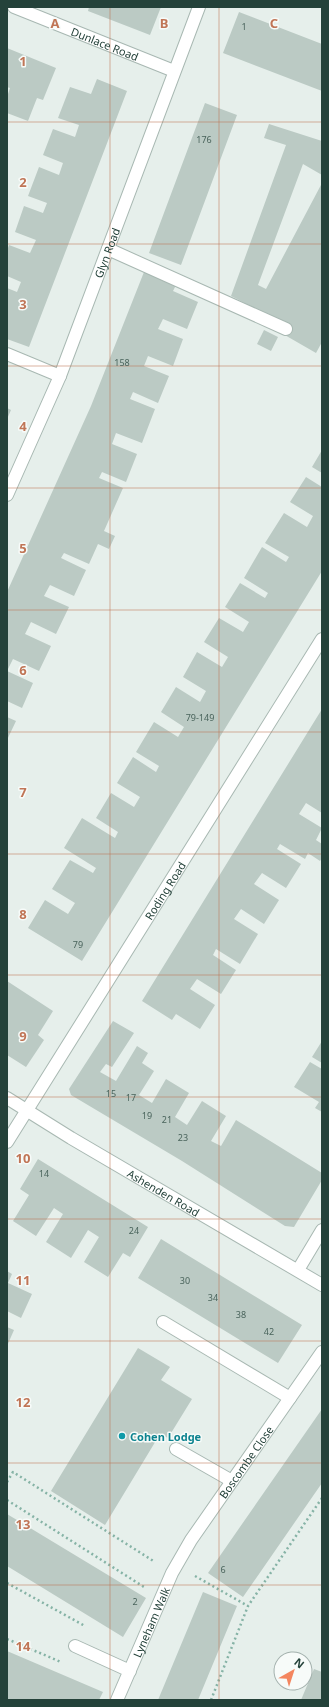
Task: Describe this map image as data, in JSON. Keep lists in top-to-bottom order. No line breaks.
{"streets":{"street":["Dunlace Road","Glyn Road","Roding Road","Ashenden Road","Boscombe Close","Lyneham Walk"]},"crossings":[["Dunlace Road","Glyn Road"],["Roding Road","Ashenden Road"],["Boscombe Close","Lyneham Walk"]],"places":["Cohen Lodge"],"house_numbers":["1","176","158","79-149","79","15","17","19","21","23","14","24","30","34","38","42","6","2"],"north":"top right","grid":{"columns":["A","B","C"],"rows":["1","2","3","4","5","6","7","8","9","10","11","12","13","14"]}}
